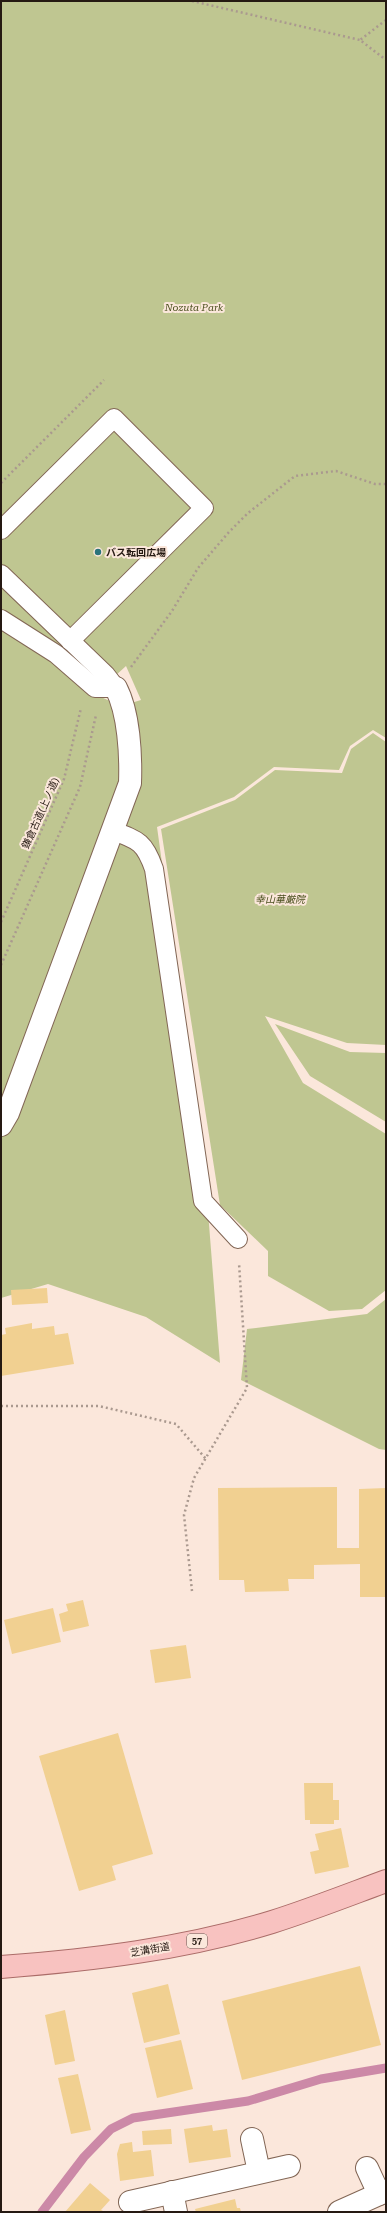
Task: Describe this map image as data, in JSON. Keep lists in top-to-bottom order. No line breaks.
{"streets":{"main road":["57","芝溝街道"],"path":["鎌倉古道(上ノ道)"]},"parks":["Nozuta Park","幸山華厳院"],"places":["バス転回広場"]}
